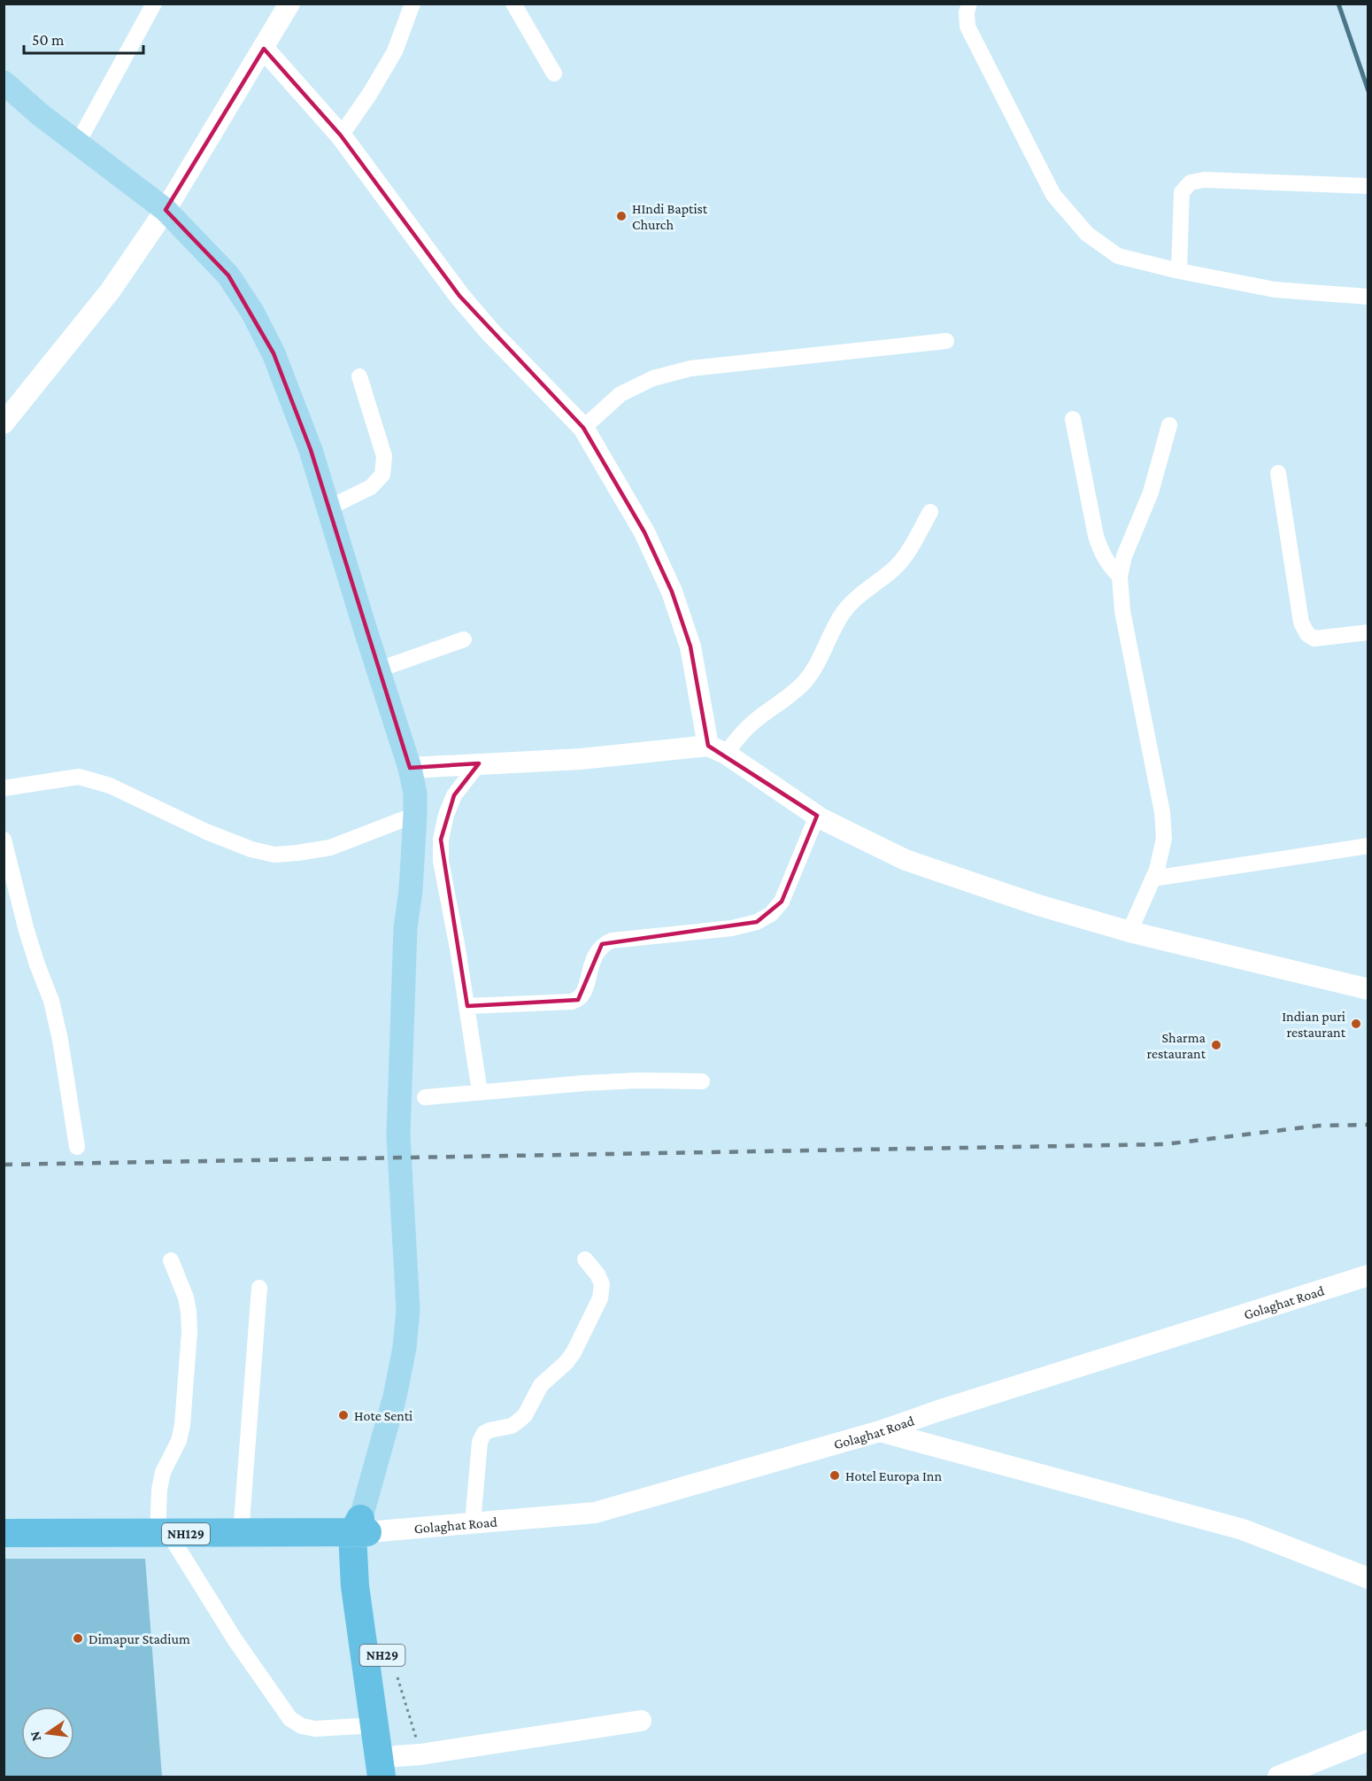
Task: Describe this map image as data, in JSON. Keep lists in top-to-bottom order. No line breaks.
{"streets":{"highway":["NH129","NH29"],"street":["Golaghat Road"]},"crossings":[["Golaghat Road","NH129"],["Golaghat Road","NH29"],["NH129","NH29"]],"places":["HIndi Baptist Church","Indian puri restaurant","Sharma restaurant","Hote Senti","Hotel Europa Inn","Dimapur Stadium"],"scale_bar":"50 m","north":"left"}
